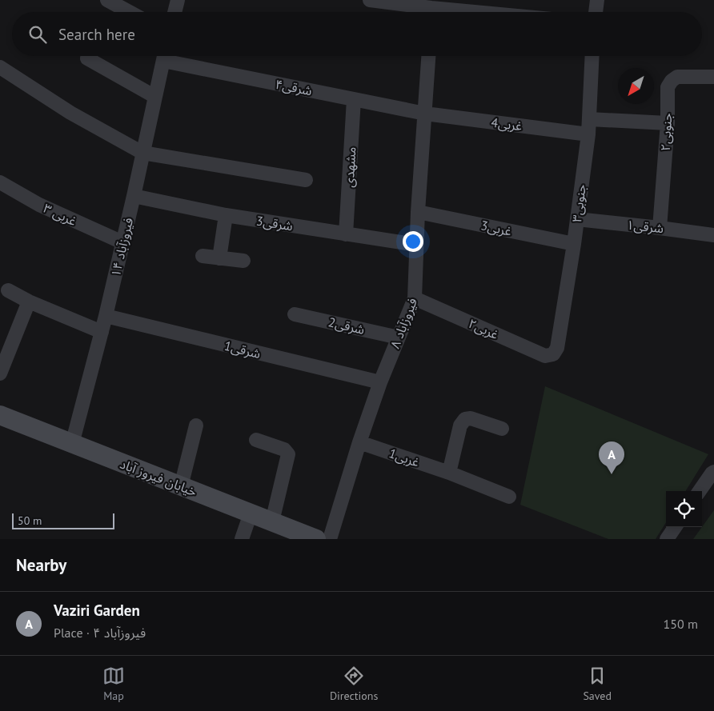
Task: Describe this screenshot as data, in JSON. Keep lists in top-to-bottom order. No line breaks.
{"streets":{"main road":["خیابان فیروز آباد"],"street":["شرقی۴","غربی4","جنوبی۲","مشهدی","جنوبی۳","غربی ۳","شرقی3","شرقی۱","غربی3","فیروزآباد ۱۴","فیروزآباد ۸","شرقی2","غربی۲","شرقی1","غربی1"]},"crossings":[["شرقی۴","غربی4"],["شرقی۴","مشهدی"],["شرقی۴","فیروزآباد ۸"],["غربی4","جنوبی۳"],["غربی4","فیروزآباد ۸"],["جنوبی۲","شرقی۱"],["مشهدی","شرقی3"],["جنوبی۳","شرقی۱"],["جنوبی۳","غربی3"],["جنوبی۳","غربی۲"],["غربی ۳","فیروزآباد ۱۴"],["شرقی3","فیروزآباد ۱۴"],["شرقی3","فیروزآباد ۸"],["غربی3","فیروزآباد ۸"],["فیروزآباد ۱۴","شرقی1"],["فیروزآباد ۱۴","خیابان فیروز آباد"],["فیروزآباد ۸","شرقی2"],["فیروزآباد ۸","غربی۲"],["فیروزآباد ۸","شرقی1"],["فیروزآباد ۸","غربی1"]],"scale_bar":"50 m","north":"bottom left","page":{"search":"Search here","pins":"A","scale":"50 m","heading":"Nearby","list":[{"mark":"A","name":"Vaziri Garden","note":"Place · فیروزآباد ۴","value":"150 m"}],"nav":["Map","Directions","Saved"]}}
